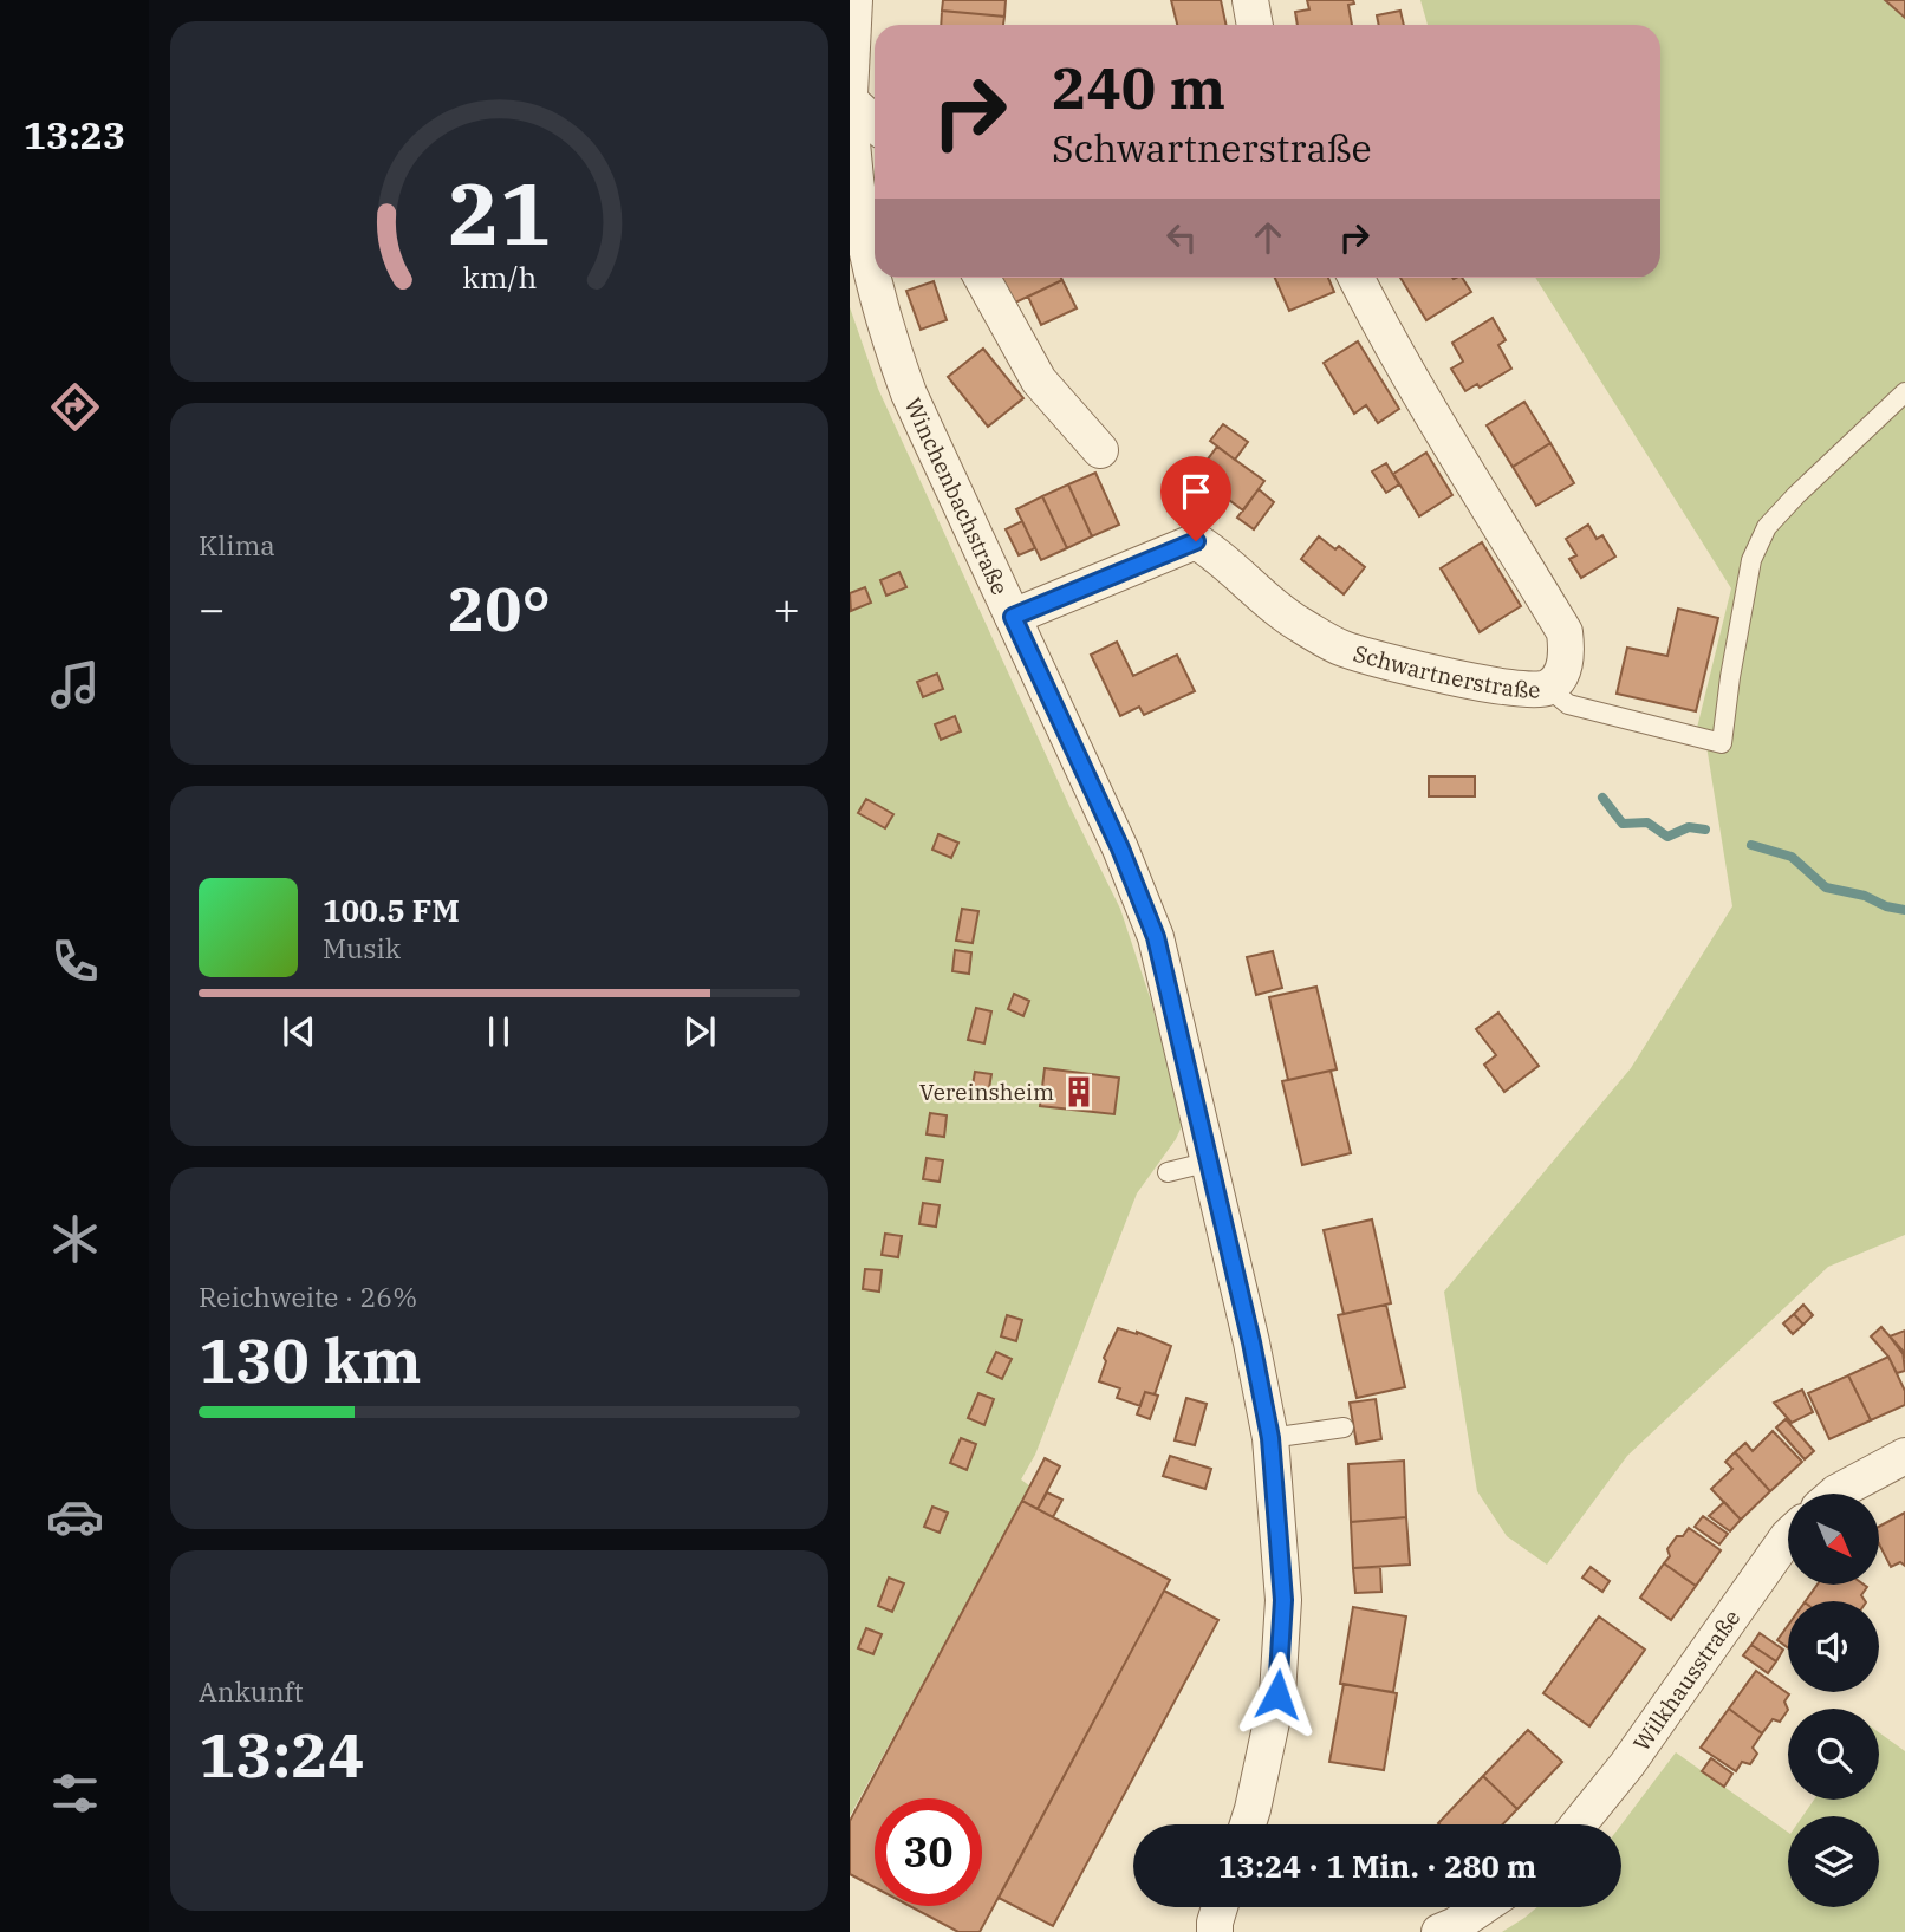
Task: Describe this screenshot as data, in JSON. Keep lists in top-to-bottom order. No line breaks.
{"streets":{"street":["Winchenbachstraße","Schwartnerstraße","Wilkhausstraße"]},"crossings":[["Winchenbachstraße","Schwartnerstraße"]],"places":{"building":["Vereinsheim"]},"north":"bottom right","page":{"tabs":"13:23","turn":["240 m","Schwartnerstraße"],"tile":["Klima",["Reichweite · 26%","130 km"],["Ankunft","13:24"]],"heat":["−","20°","+"],"song":["100.5 FM","Musik"],"limit":"30","trip":"13:24 · 1 Min. · 280 m","gauge":["21","km/h"]}}
